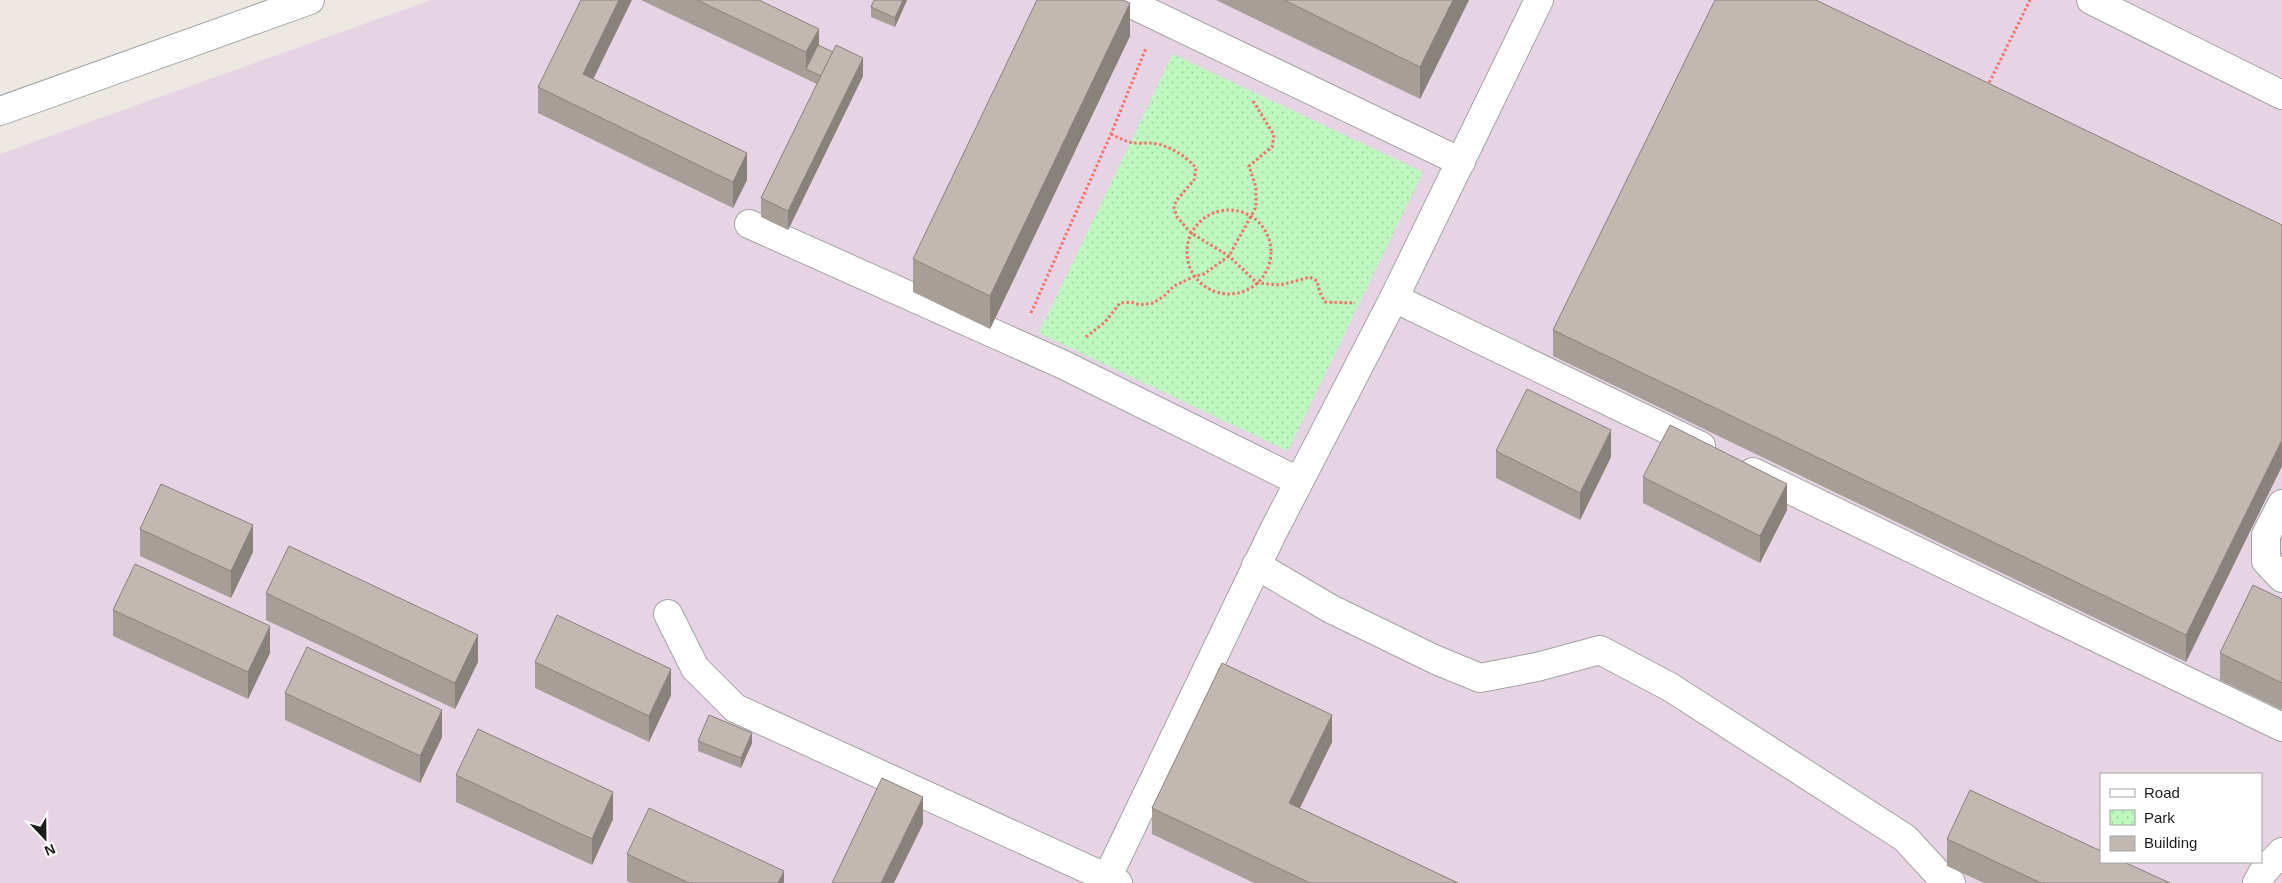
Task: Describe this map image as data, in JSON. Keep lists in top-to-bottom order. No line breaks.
{"legend":["Road","Park","Building"],"north":"bottom"}
